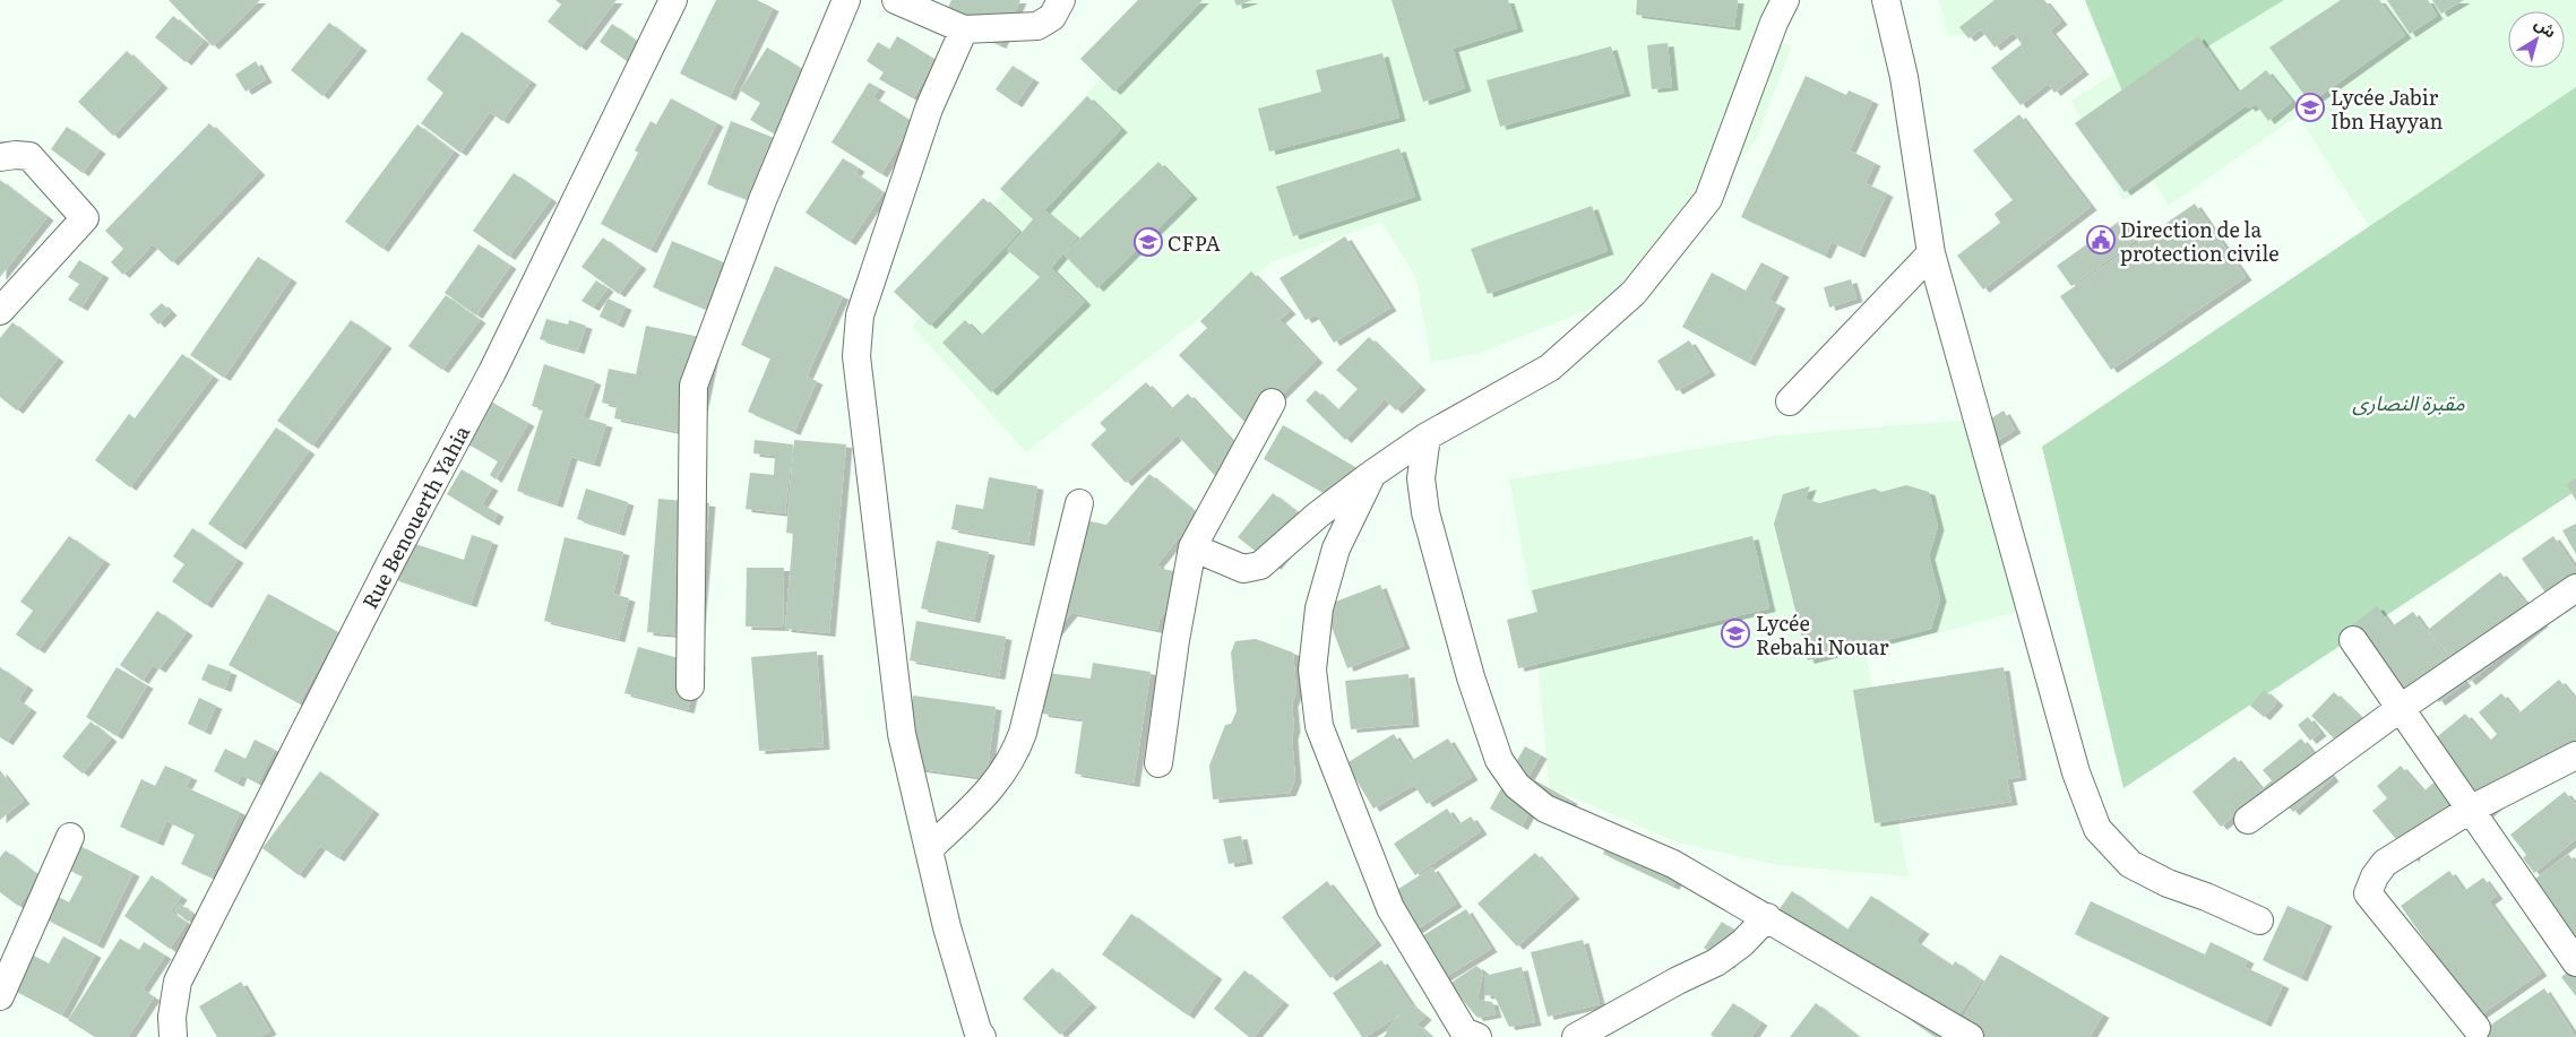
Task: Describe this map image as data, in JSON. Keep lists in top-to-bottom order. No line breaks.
{"streets":{"street":["Rue Benouerth Yahia"]},"parks":["مقبرة النصارى"],"places":{"school or university":["Lycée Jabir Ibn Hayyan","CFPA","Lycée Rebahi Nouar"],"public building":["Direction de la protection civile"]},"north":"top right"}
